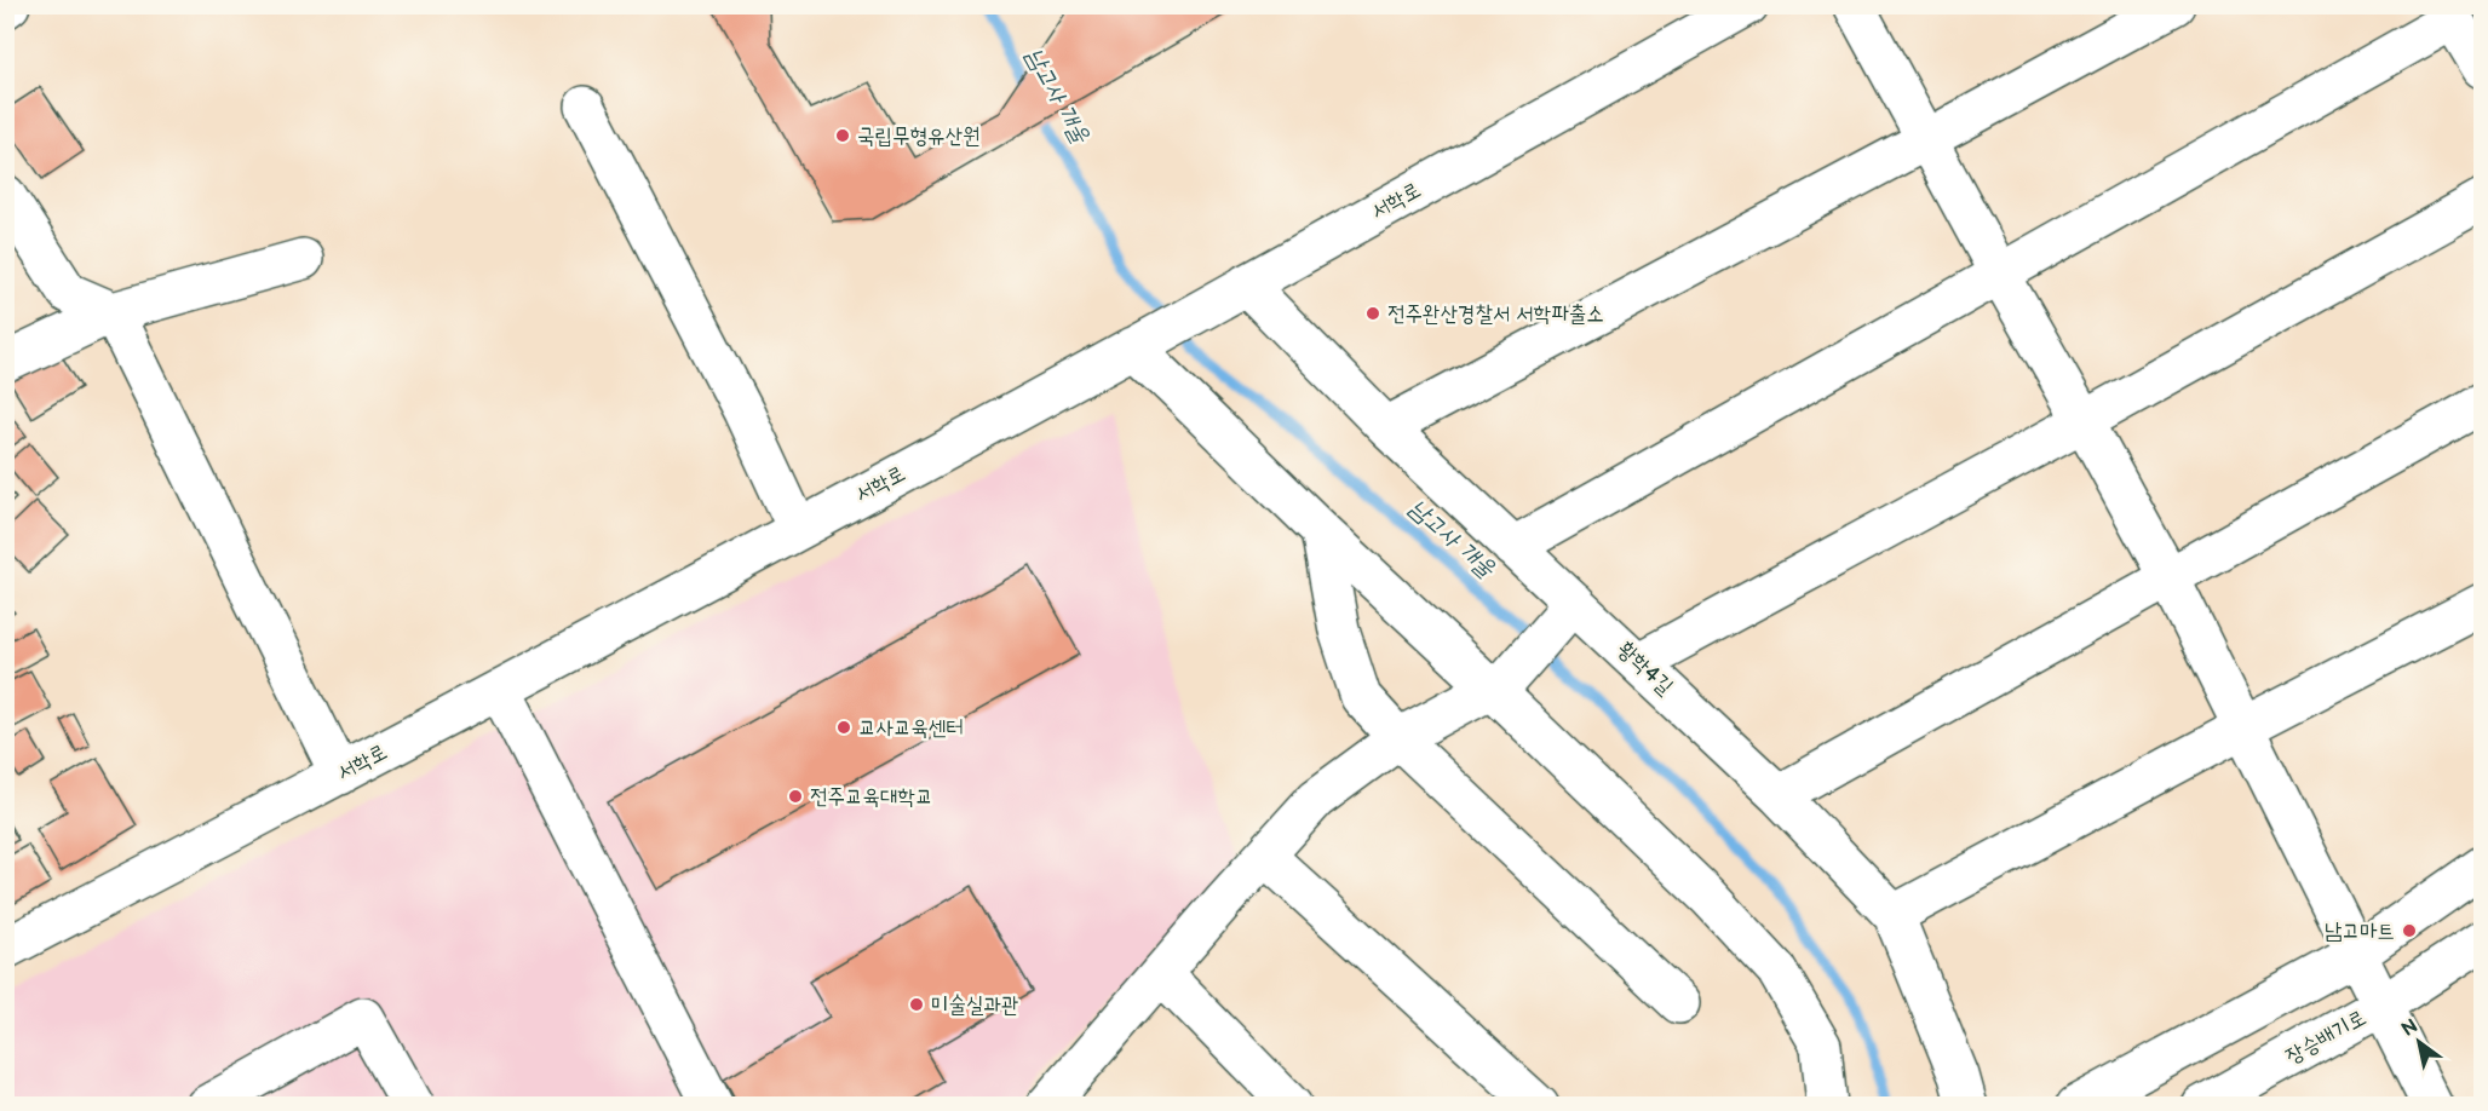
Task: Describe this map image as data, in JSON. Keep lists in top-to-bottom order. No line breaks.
{"streets":{"street":["서학로","황학4길","장승배기로"]},"crossings":[["서학로","황학4길"]],"water":["남고사 개울"],"places":["국립무형유산원","전주완산경찰서 서학파출소","교사교육센터","전주교육대학교","남고마트","미술실과관"],"north":"top left"}
